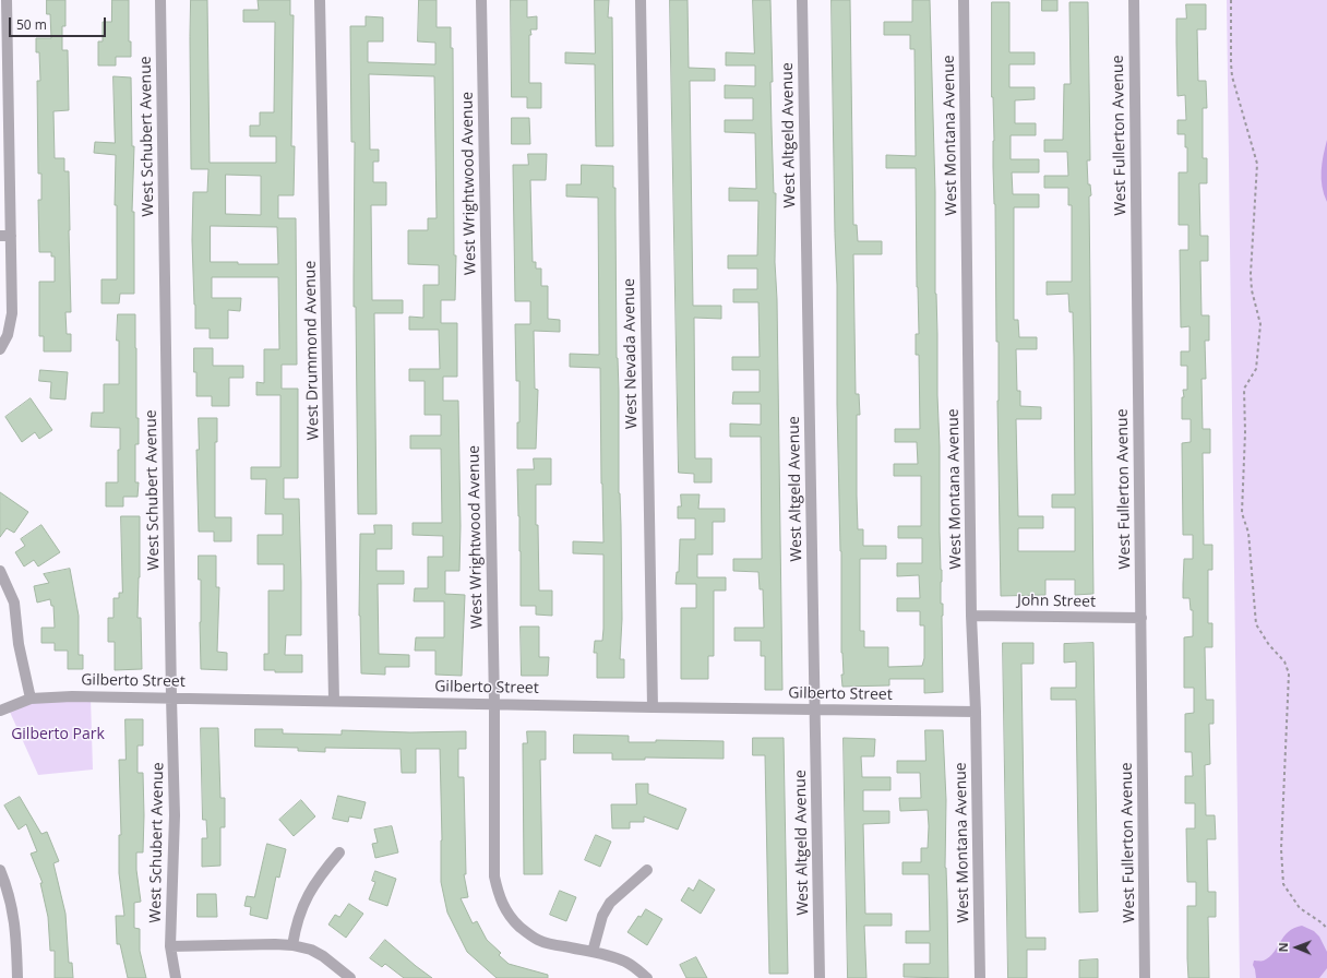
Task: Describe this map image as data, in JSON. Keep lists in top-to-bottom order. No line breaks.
{"streets":{"street":["West Altgeld Avenue","West Montana Avenue","West Fullerton Avenue","West Schubert Avenue","West Wrightwood Avenue","West Drummond Avenue","West Nevada Avenue","John Street","Gilberto Street"]},"crossings":[["West Altgeld Avenue","Gilberto Street"],["West Montana Avenue","John Street"],["West Montana Avenue","Gilberto Street"],["West Fullerton Avenue","John Street"],["West Schubert Avenue","Gilberto Street"],["West Wrightwood Avenue","Gilberto Street"],["West Drummond Avenue","Gilberto Street"],["West Nevada Avenue","Gilberto Street"]],"parks":["Gilberto Park"],"scale_bar":"50 m","north":"left"}
